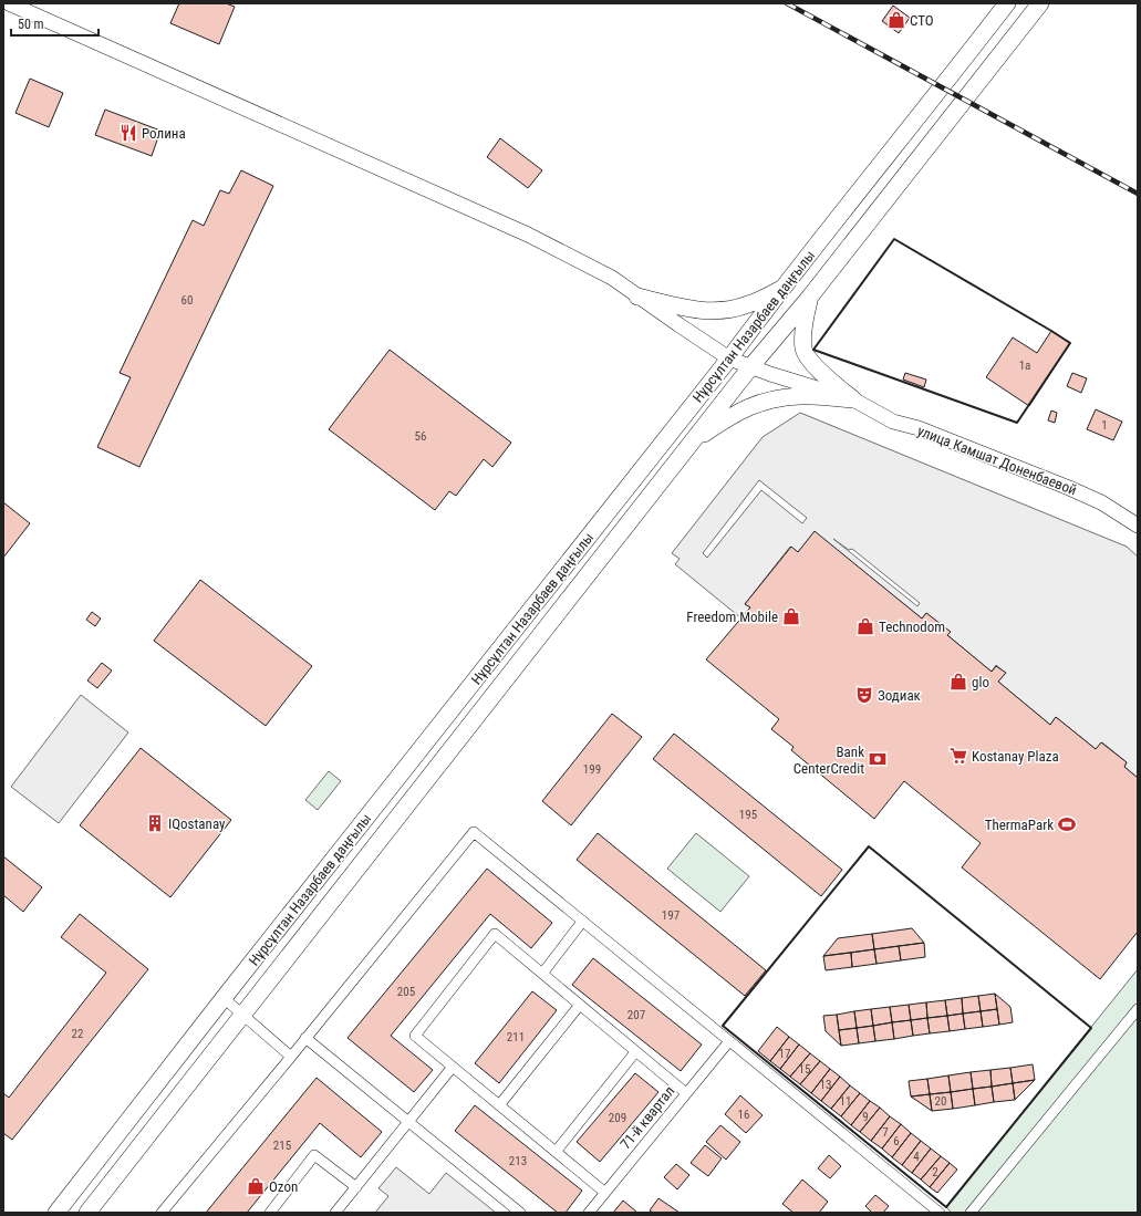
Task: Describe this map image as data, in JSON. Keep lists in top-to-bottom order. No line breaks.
{"streets":{"main road":["Нұрсұлтан Назарбаев даңғылы"],"street":["улица Камшат Доненбаевой","71-й квартал"]},"crossings":[["Нұрсұлтан Назарбаев даңғылы","улица Камшат Доненбаевой"]],"places":{"shop":["СТО","Freedom Mobile","Technodom","glo","Ozon"],"restaurant":["Ролина"],"theatre":["Зодиак"],"supermarket":["Kostanay Plaza"],"bank":["Bank CenterCredit"],"building":["IQostanay"],"sports":["ThermaPark"]},"house_numbers":["60","1а","1","56","199","195","197","205","207","22","211","17","15","13","11","20","16","9","209","7","6","215","4","213","2"],"scale_bar":"50 m"}
